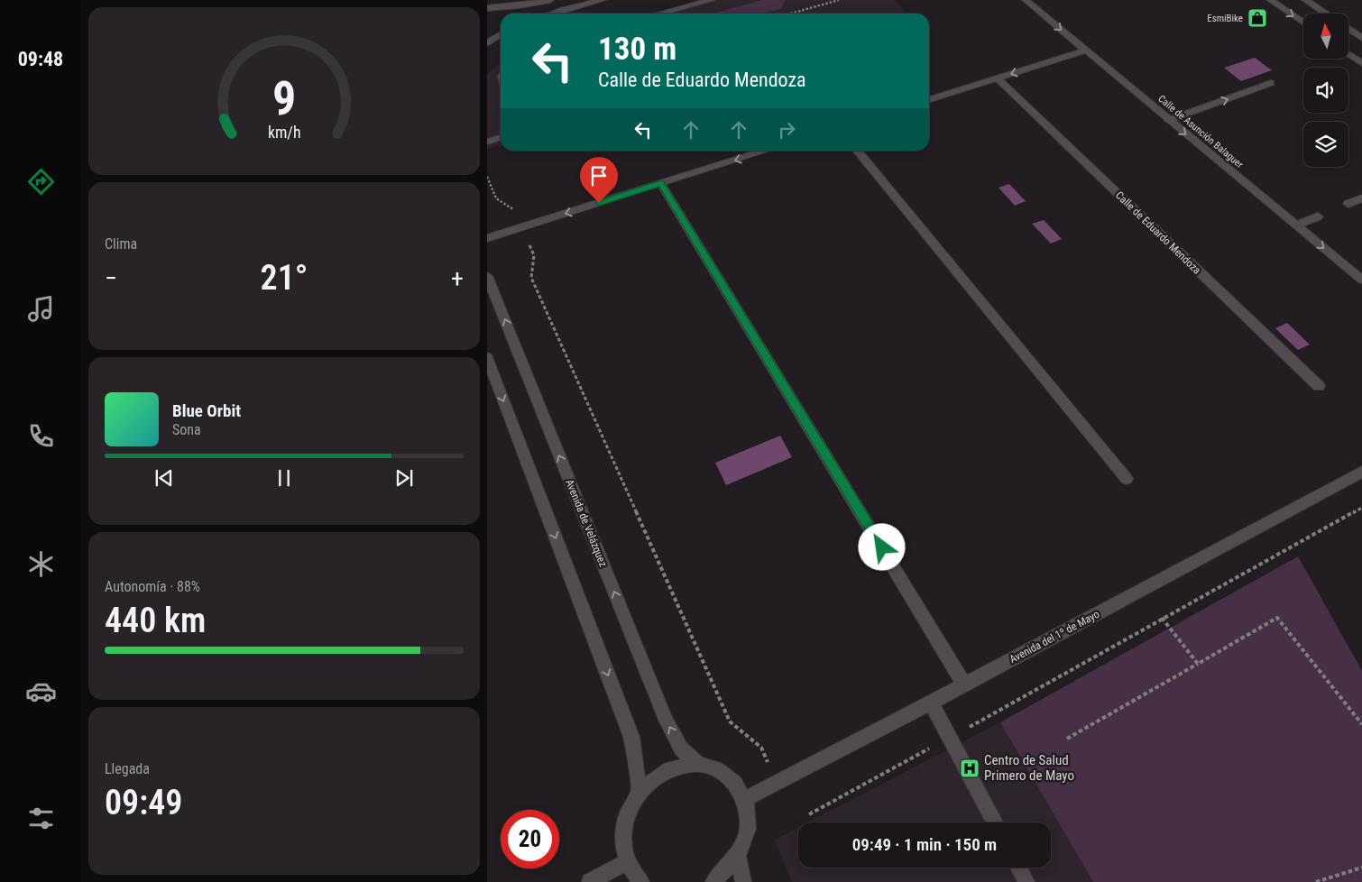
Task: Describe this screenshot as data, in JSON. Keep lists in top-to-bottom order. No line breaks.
{"streets":{"street":["Calle de Asunción Balaguer","Calle de Eduardo Mendoza","Avenida de Velázquez","Avenida del 1º de Mayo"]},"one_way":["Calle de Asunción Balaguer"],"places":{"shop":["EsmiBike"],"hospital":["Centro de Salud Primero de Mayo"]},"north":"top","page":{"tabs":"09:48","turn":["130 m","Calle de Eduardo Mendoza"],"tile":["Clima",["Autonomía · 88%","440 km"],["Llegada","09:49"]],"heat":["−","21°","+"],"song":["Blue Orbit","Sona"],"limit":"20","trip":"09:49 · 1 min · 150 m","gauge":["9","km/h"]}}
